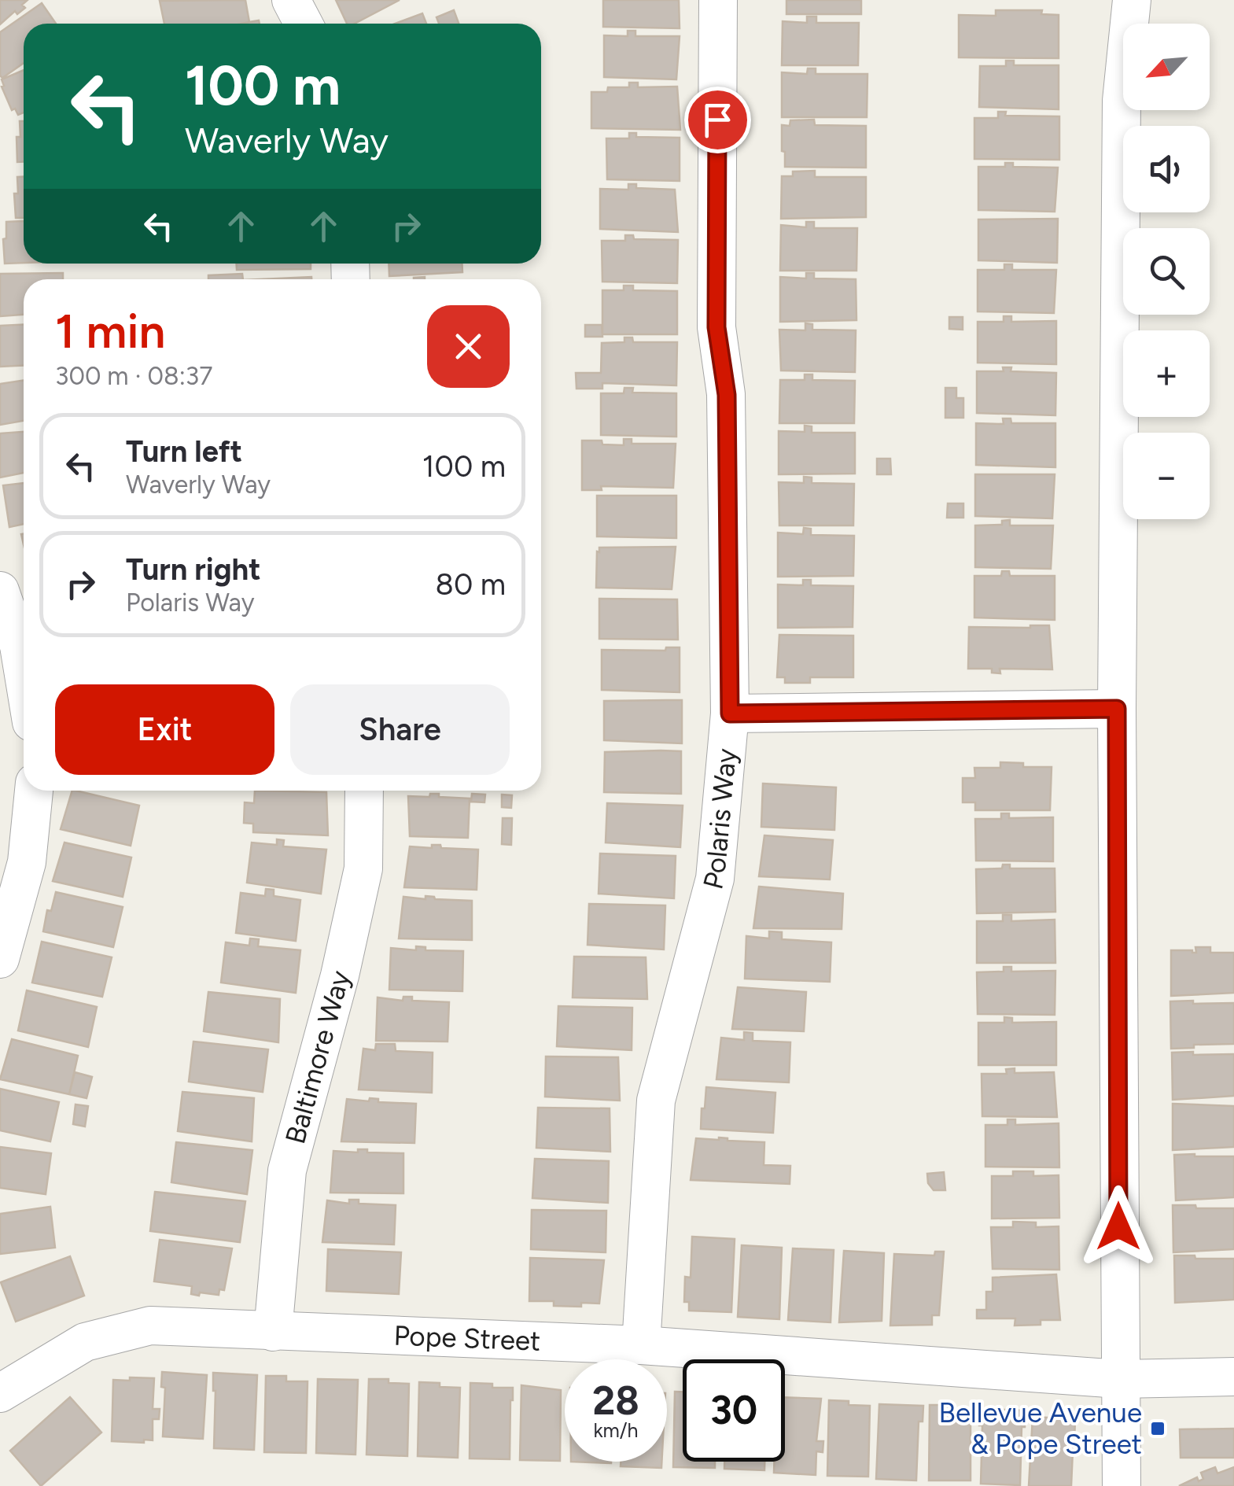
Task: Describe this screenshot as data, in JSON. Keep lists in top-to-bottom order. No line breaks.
{"streets":{"street":["Polaris Way","Baltimore Way","Pope Street"]},"crossings":[["Polaris Way","Pope Street"],["Baltimore Way","Pope Street"]],"places":{"transit":["Bellevue Avenue & Pope Street"]},"north":"bottom left","page":{"map_buttons":["+","−"],"turn":["100 m","Waverly Way"],"heading":["1 min","300 m · 08:37"],"list":[{"name":"Turn left","note":"Waverly Way","value":"100 m"},{"name":"Turn right","note":"Polaris Way","value":"80 m"}],"buttons":["Exit","Share"],"speed":"28 km/h","limit":"30"}}
